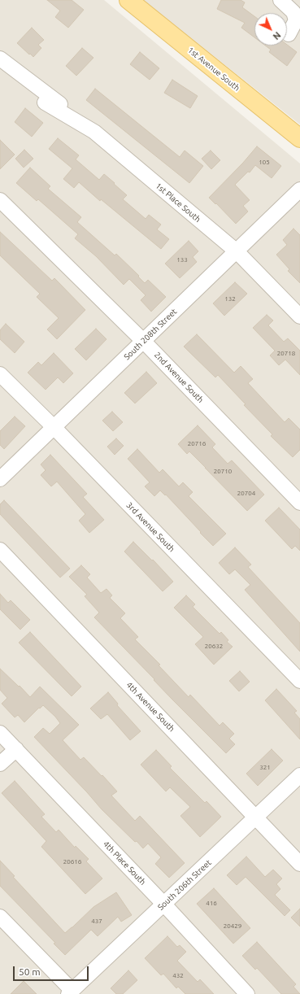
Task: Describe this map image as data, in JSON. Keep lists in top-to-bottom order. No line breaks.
{"streets":{"main road":["1st Avenue South"],"street":["1st Place South","South 208th Street","2nd Avenue South","3rd Avenue South","4th Avenue South","4th Place South","South 206th Street"]},"crossings":[["1st Place South","South 208th Street"],["South 208th Street","2nd Avenue South"],["South 208th Street","3rd Avenue South"],["4th Avenue South","South 206th Street"],["4th Place South","South 206th Street"]],"house_numbers":["105","133","132","20718","20716","20710","20704","20632","321","20616","416","437","20429","432"],"scale_bar":"50 m","north":"bottom right"}
